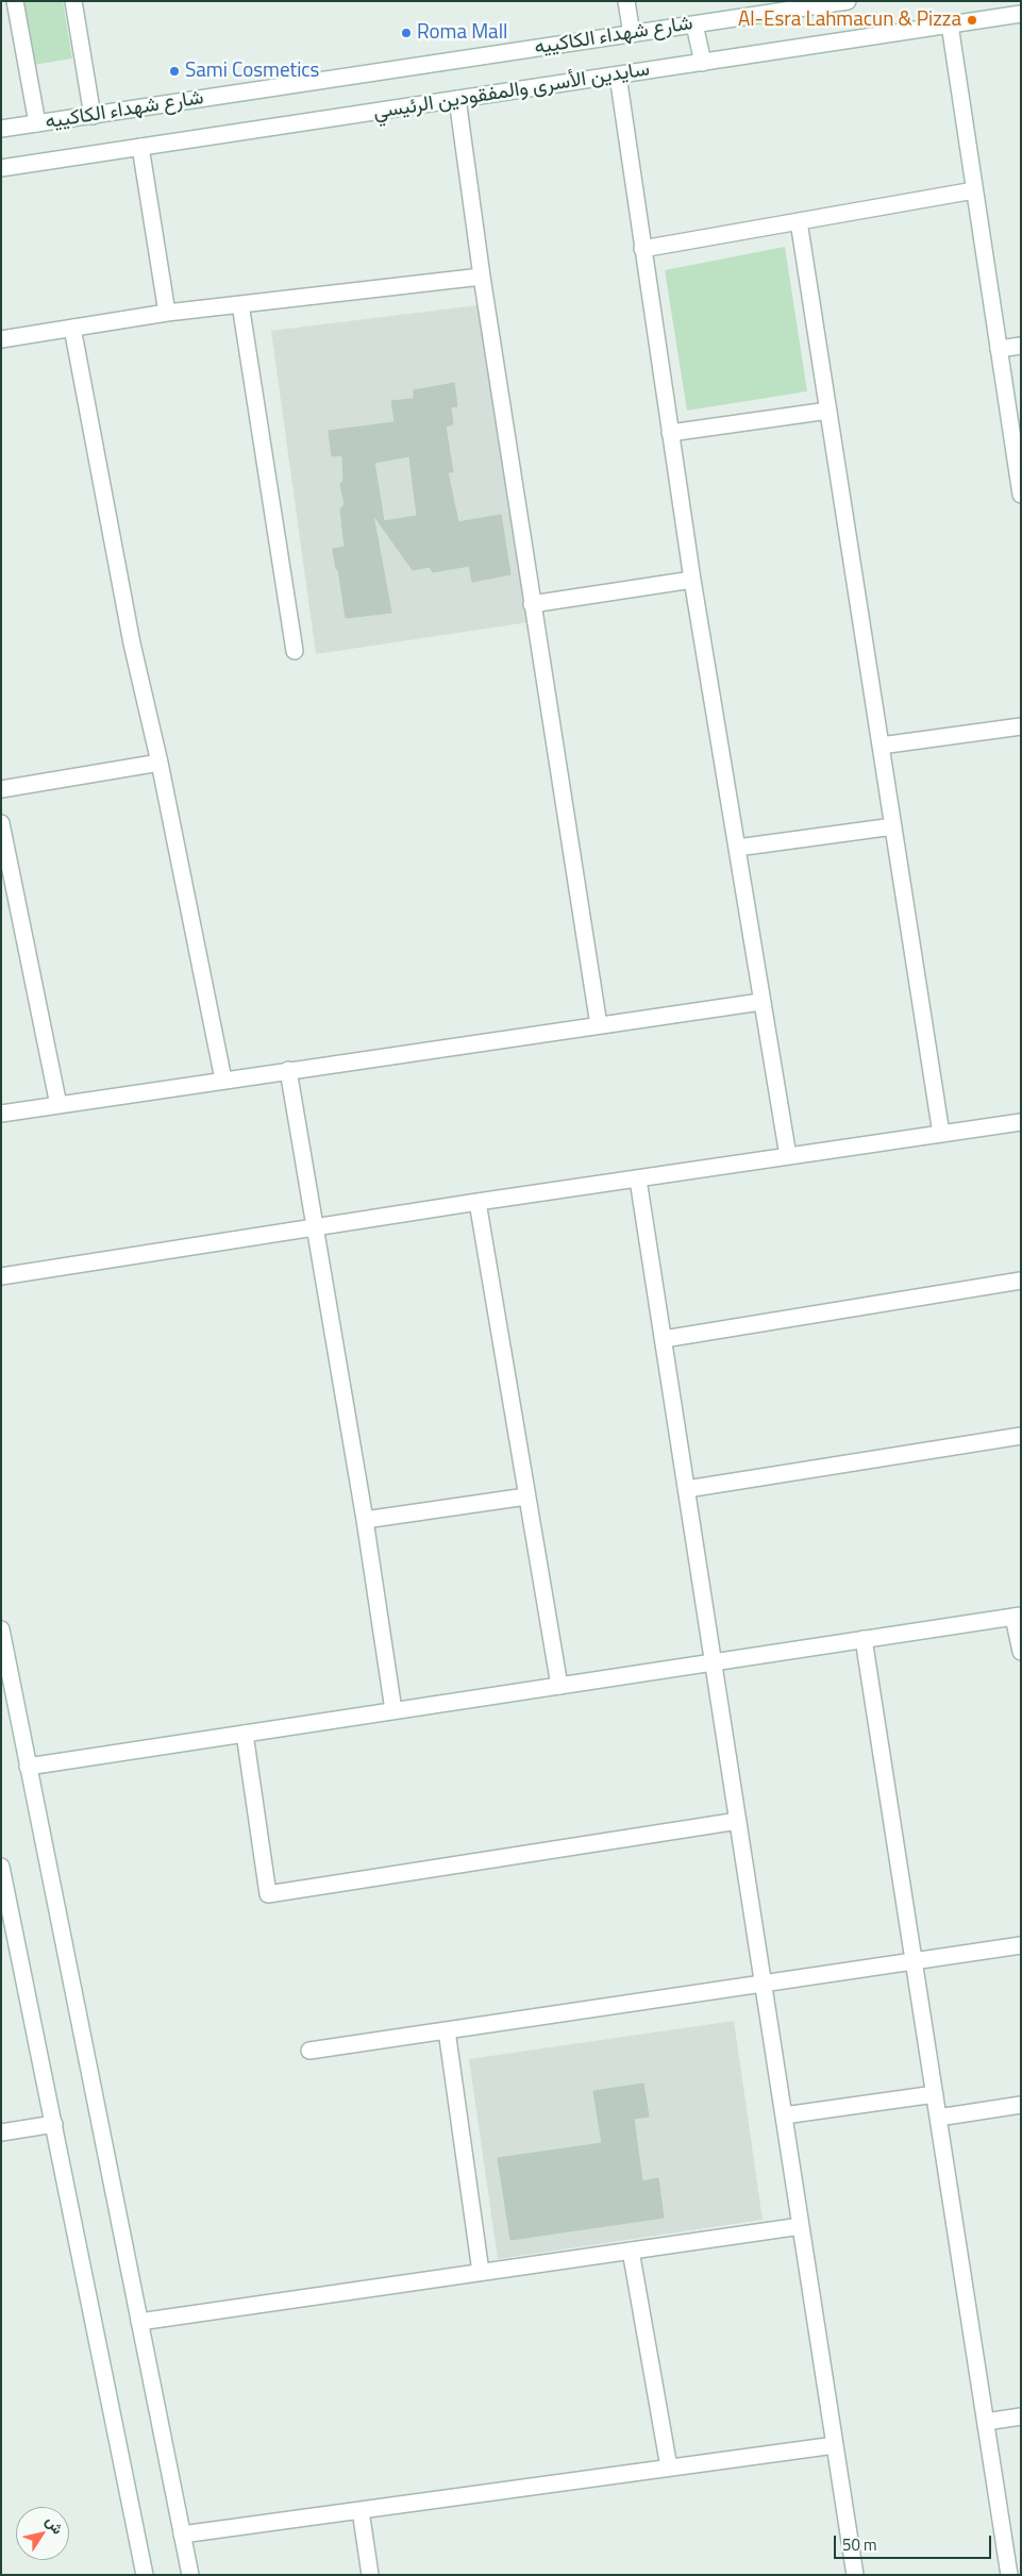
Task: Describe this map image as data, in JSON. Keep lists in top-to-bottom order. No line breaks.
{"streets":{"street":["شارع شهداء الكاكييه","سايدين الأسرى والمفقودين الرئيسي"]},"places":["Al-Esra Lahmacun & Pizza","Roma Mall","Sami Cosmetics"],"scale_bar":"50 m","north":"top right"}
